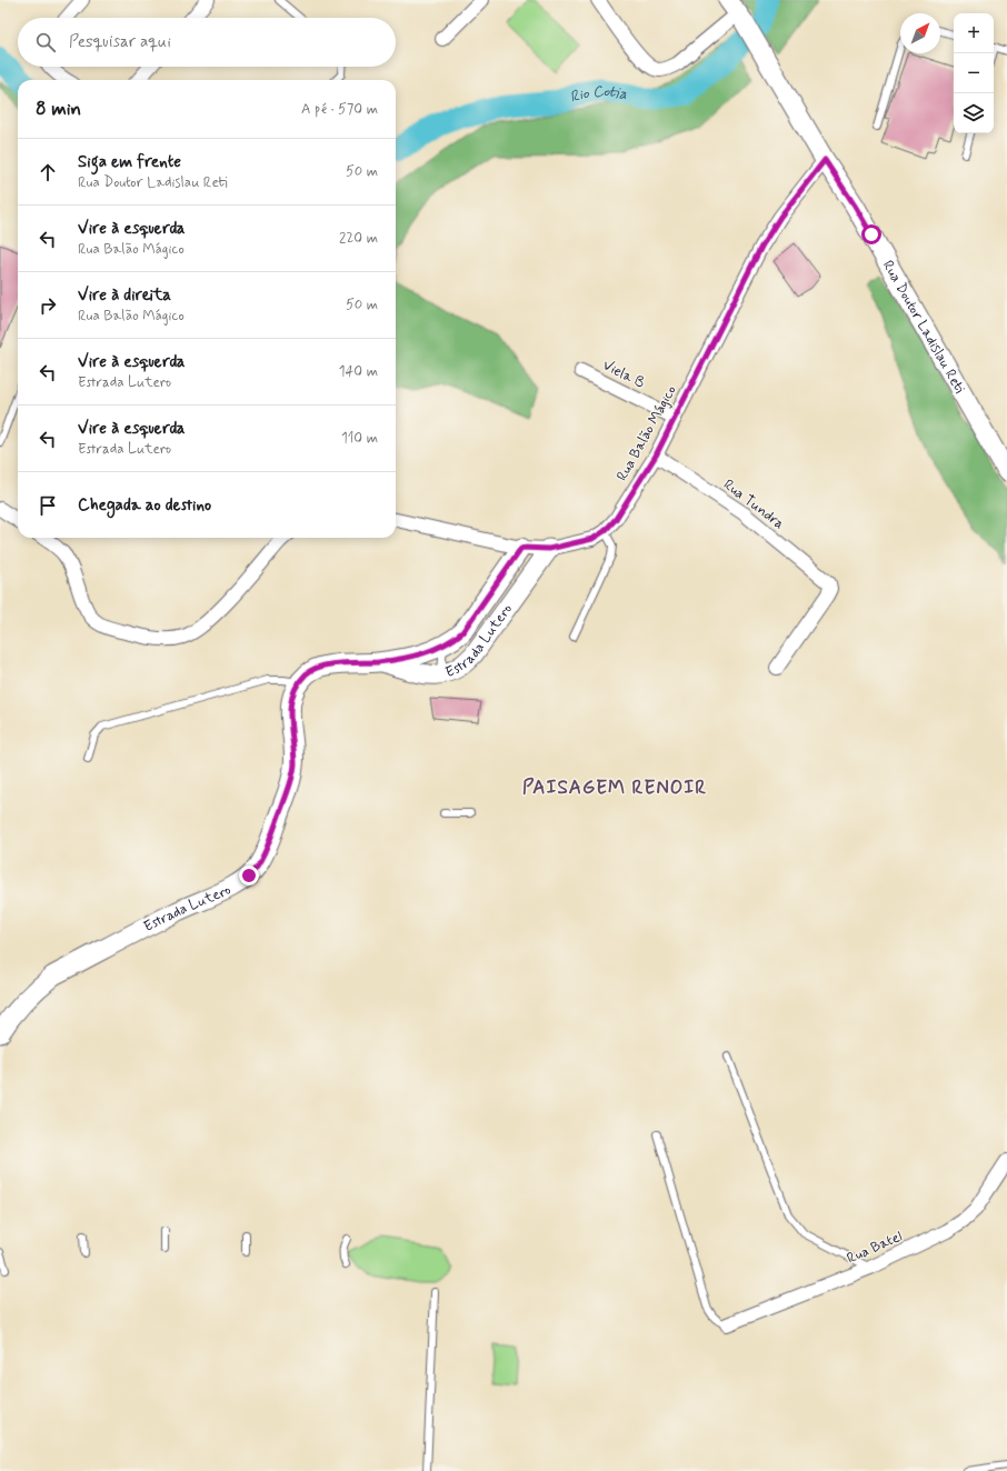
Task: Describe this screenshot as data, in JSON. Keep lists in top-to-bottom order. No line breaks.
{"streets":{"street":["Rua Doutor Ladislau Reti","Viela B","Rua Balão Mágico","Rua Tundra","Estrada Lutero","Rua Batel"]},"crossings":[["Rua Doutor Ladislau Reti","Rua Balão Mágico"],["Viela B","Rua Balão Mágico"],["Rua Balão Mágico","Rua Tundra"],["Rua Balão Mágico","Estrada Lutero"]],"districts":["PAISAGEM RENOIR"],"water":["Rio Cotia"],"north":"top right","page":{"map_buttons":["+","−"],"search":"Pesquisar aqui","heading":["8 min","A pé · 570 m"],"list":[["Siga em frente","Rua Doutor Ladislau Reti","50 m"],["Vire à esquerda","Rua Balão Mágico","220 m"],["Vire à direita","Rua Balão Mágico","50 m"],["Vire à esquerda","Estrada Lutero","140 m"],["Vire à esquerda","Estrada Lutero","110 m"],"Chegada ao destino"]}}
